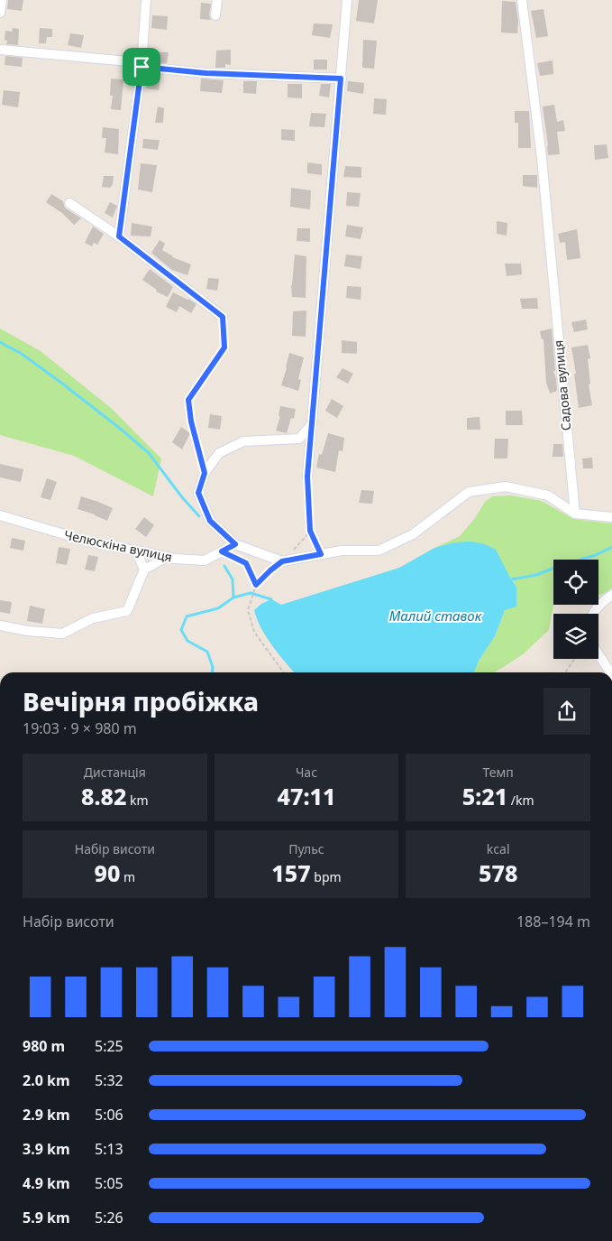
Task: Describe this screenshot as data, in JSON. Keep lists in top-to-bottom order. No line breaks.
{"streets":{"street":["Садова вулиця","Челюскіна вулиця"]},"water":["Малий ставок"],"page":{"heading":["Вечірня пробіжка","19:03 · 9 × 980 m"],"stats":[["Дистанція","8.82 km"],["Час","47:11"],["Темп","5:21 /km"],["Набір висоти","90 m"],["Пульс","157 bpm"],["kcal","578"]],"chart":["Набір висоти","188–194 m"],"list":[{"name":"980 m","note":"5:25"},{"name":"2.0 km","note":"5:32"},{"name":"2.9 km","note":"5:06"},{"name":"3.9 km","note":"5:13"},{"name":"4.9 km","note":"5:05"},{"name":"5.9 km","note":"5:26"}]}}
